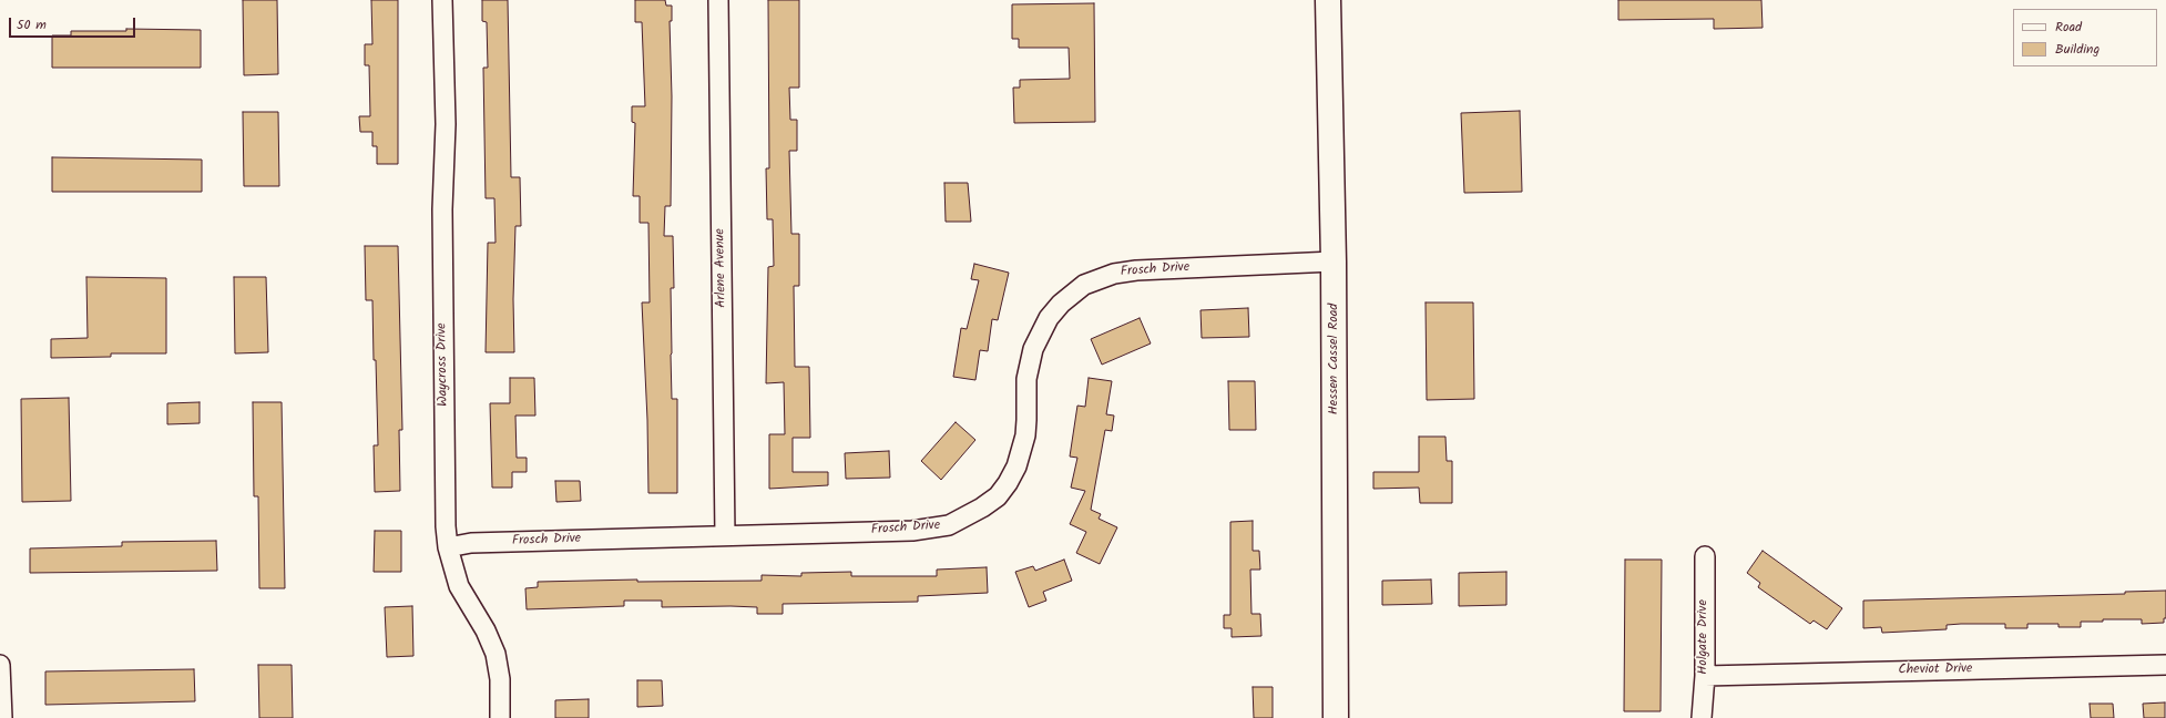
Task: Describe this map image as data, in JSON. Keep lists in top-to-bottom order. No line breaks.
{"streets":{"main road":["Hessen Cassel Road"],"street":["Arlene Avenue","Frosch Drive","Waycross Drive","Holgate Drive","Cheviot Drive"]},"crossings":[["Arlene Avenue","Frosch Drive"],["Frosch Drive","Hessen Cassel Road"],["Frosch Drive","Waycross Drive"],["Holgate Drive","Cheviot Drive"]],"legend":["Road","Building"],"scale_bar":"50 m"}
